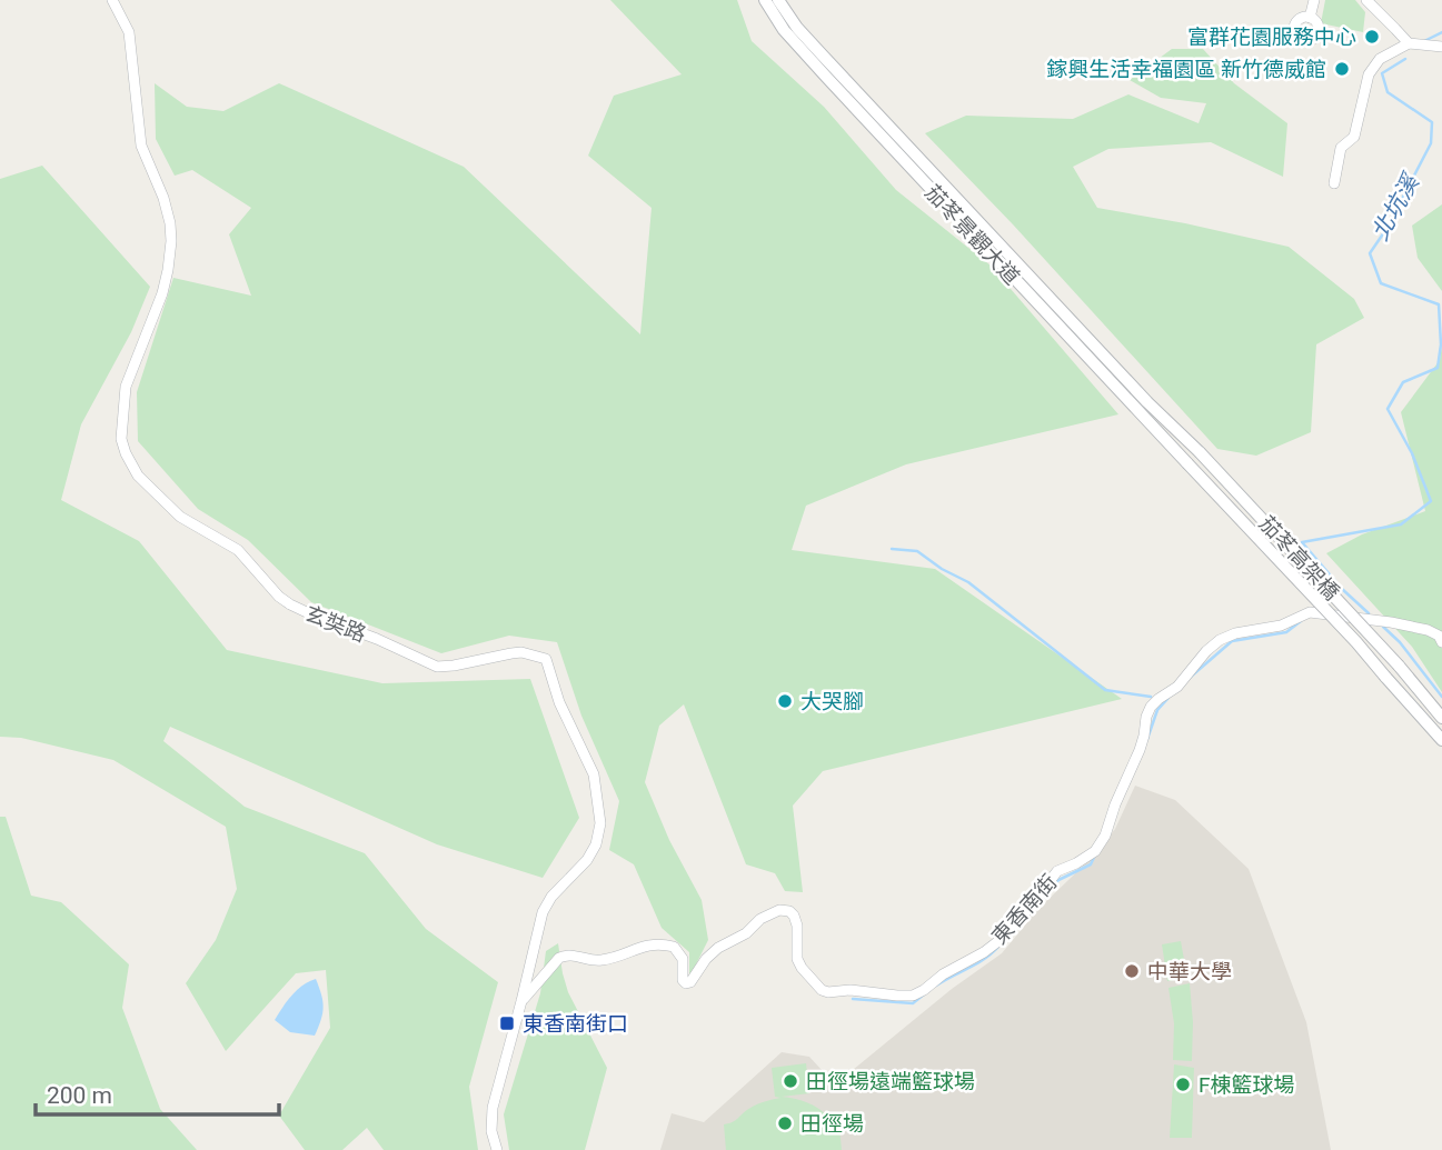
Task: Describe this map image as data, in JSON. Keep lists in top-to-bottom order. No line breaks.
{"streets":{"street":["茄苳景觀大道","茄苳高架橋","玄奘路","東香南街"]},"crossings":[["茄苳景觀大道","茄苳高架橋"],["玄奘路","東香南街"]],"water":["北坑溪"],"places":{"other":["富群花園服務中心","鎵興生活幸福園區 新竹德威館","大哭腳","中華大學","田徑場遠端籃球場","F棟籃球場","田徑場"],"transit":["東香南街口"]},"scale_bar":"200 m"}
